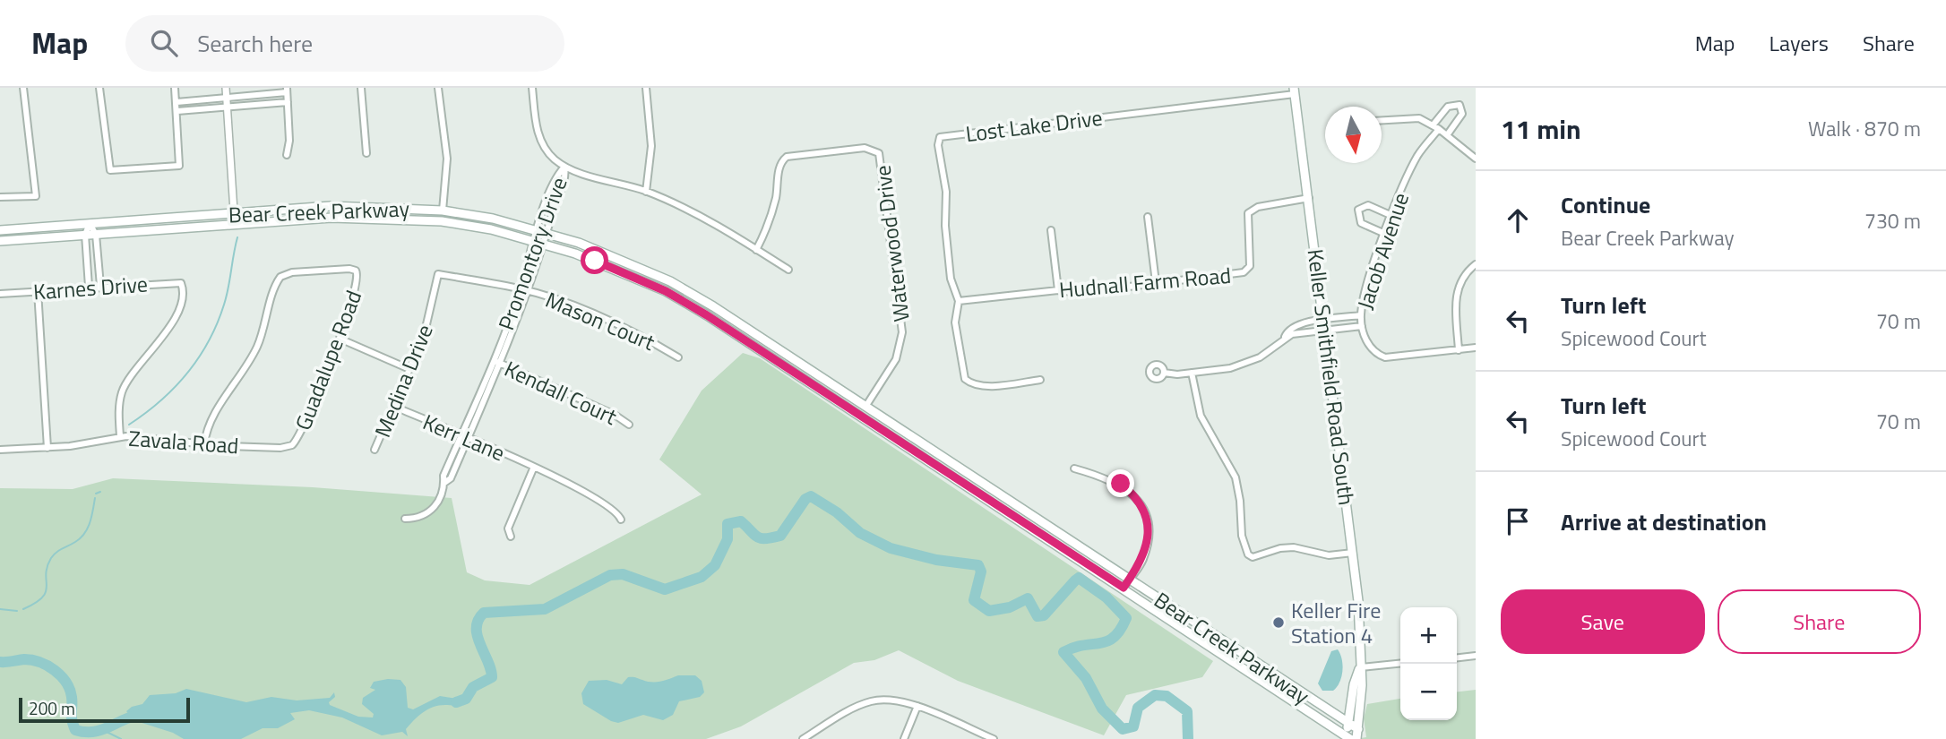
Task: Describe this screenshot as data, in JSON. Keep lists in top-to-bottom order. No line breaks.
{"streets":{"main road":["Bear Creek Parkway","Keller Smithfield Road South"],"street":["Lost Lake Drive","Waterwood Drive","Jacob Avenue","Promontory Drive","Hudnall Farm Road","Karnes Drive","Mason Court","Guadalupe Road","Medina Drive","Kendall Court","Kerr Lane","Zavala Road"]},"crossings":[["Lost Lake Drive","Hudnall Farm Road"],["Lost Lake Drive","Keller Smithfield Road South"],["Bear Creek Parkway","Waterwood Drive"],["Bear Creek Parkway","Promontory Drive"],["Bear Creek Parkway","Keller Smithfield Road South"],["Promontory Drive","Mason Court"],["Promontory Drive","Kendall Court"],["Promontory Drive","Kerr Lane"],["Hudnall Farm Road","Keller Smithfield Road South"],["Karnes Drive","Zavala Road"],["Mason Court","Medina Drive"],["Guadalupe Road","Zavala Road"],["Medina Drive","Kerr Lane"]],"places":["Keller Fire Station 4"],"scale_bar":"200 m","north":"bottom","page":{"header":"Map","search":"Search here","nav":["Map","Layers","Share"],"heading":["11 min","Walk · 870 m"],"list":[["Continue","Bear Creek Parkway","730 m"],["Turn left","Spicewood Court","70 m"],["Turn left","Spicewood Court","70 m"],"Arrive at destination"],"buttons":["Save","Share"],"map_buttons":["+","−"],"scale":"200 m"}}
